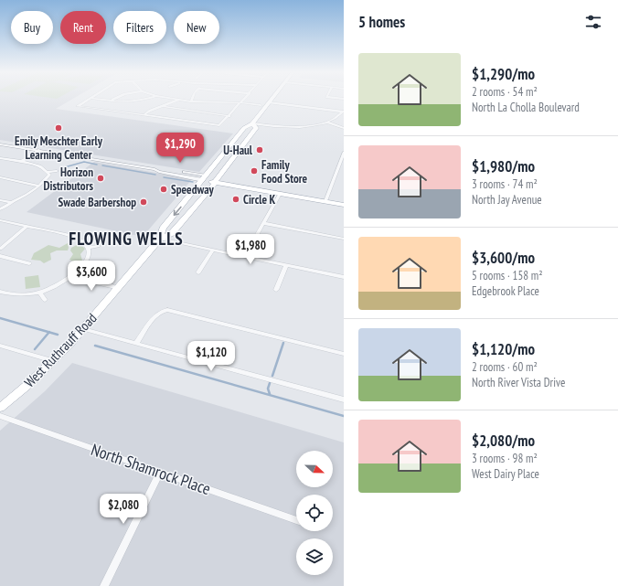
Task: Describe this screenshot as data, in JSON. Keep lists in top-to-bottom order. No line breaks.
{"streets":{"main road":["West Ruthrauff Road"],"street":["North Shamrock Place"]},"districts":["FLOWING WELLS"],"places":["Emily Meschter Early Learning Center","U-Haul","Family Food Store","Horizon Distributors","Speedway","Circle K","Swade Barbershop"],"north":"right","page":{"heading":"5 homes","chip":["Buy","Rent","Filters","New"],"list":[{"name":"$1,290/mo","note":"2 rooms · 54 m² · North La Cholla Boulevard"},{"name":"$1,980/mo","note":"3 rooms · 74 m² · North Jay Avenue"},{"name":"$3,600/mo","note":"5 rooms · 158 m² · Edgebrook Place"},{"name":"$1,120/mo","note":"2 rooms · 60 m² · North River Vista Drive"},{"name":"$2,080/mo","note":"3 rooms · 98 m² · West Dairy Place"}],"price":["$1,290","$1,980","$3,600","$1,120","$2,080"]}}
